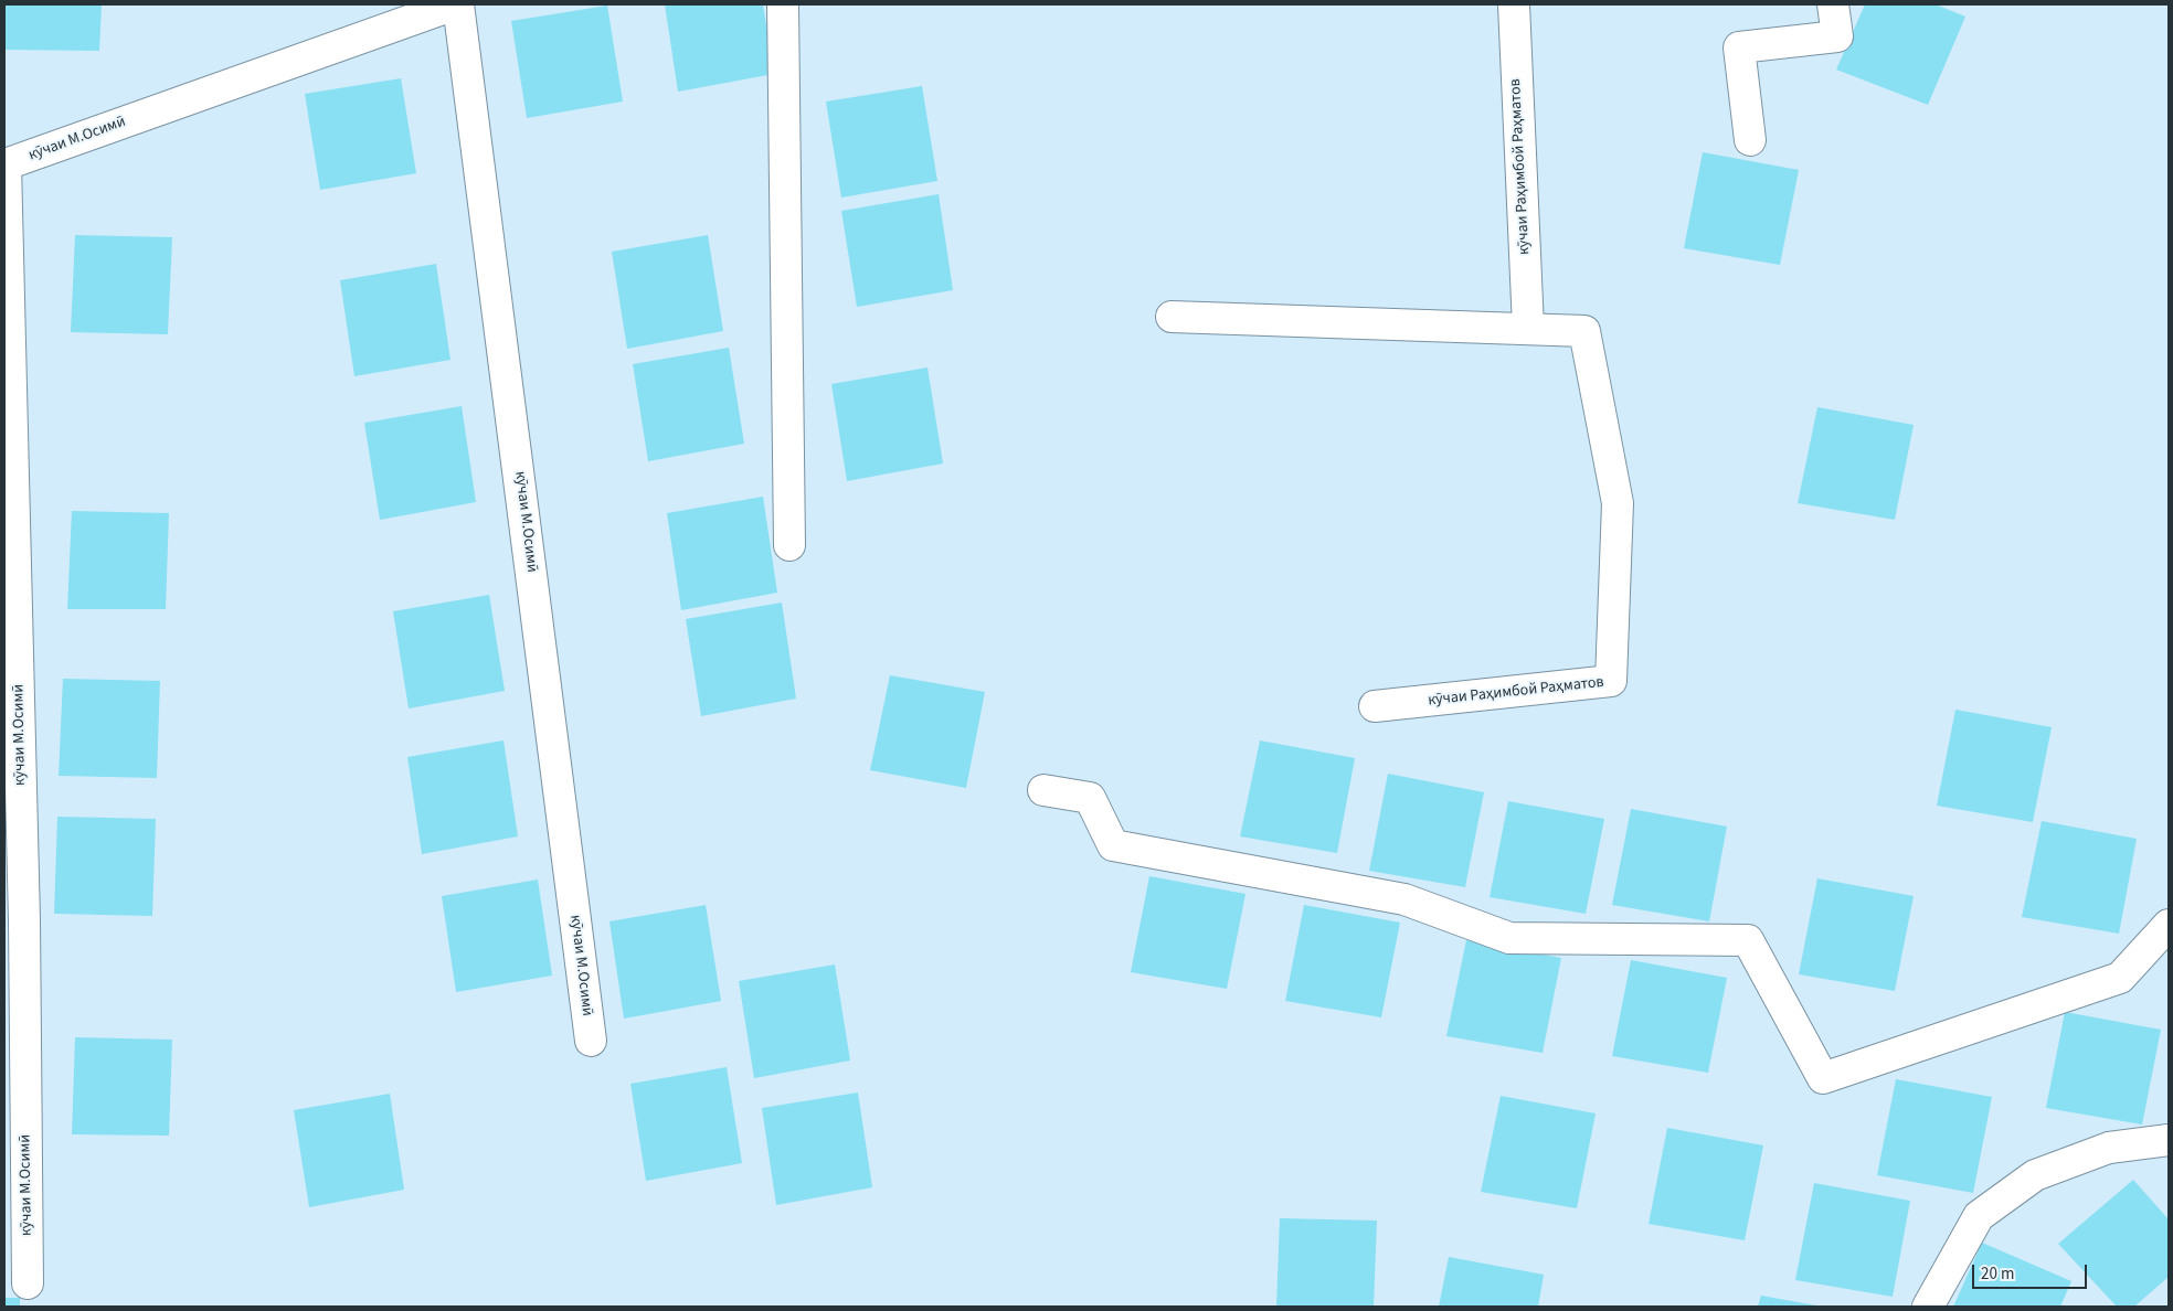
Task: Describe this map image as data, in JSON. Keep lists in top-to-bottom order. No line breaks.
{"streets":{"street":["кӯчаи М.Осимӣ","кӯчаи Раҳимбой Раҳматов"]},"scale_bar":"20 m"}
